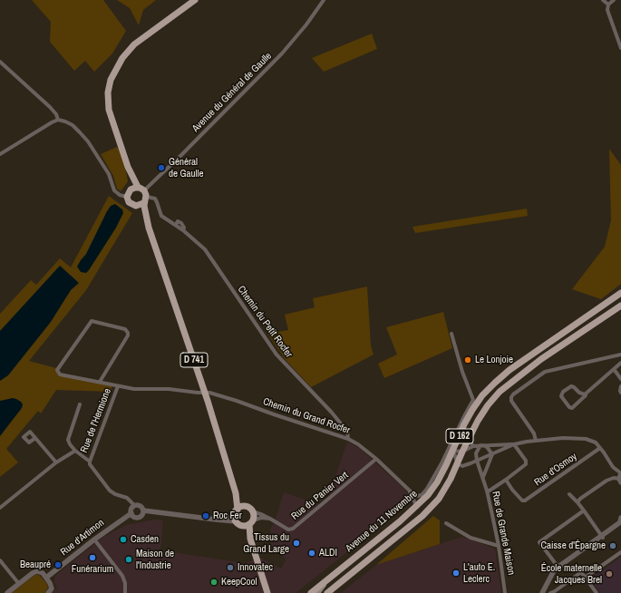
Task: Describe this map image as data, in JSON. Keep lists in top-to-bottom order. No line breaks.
{"streets":{"main road":["D 741","D 162","Avenue du 11 Novembre"],"street":["Avenue du Général de Gaulle","Chemin du Petit Rocfer","Chemin du Grand Rocfer","Rue de l'Hermione","Rue d'Osmoy","Rue du Panier Vert","Rue de Grande Maison","Rue d'Artimon"]},"crossings":[["Avenue du Général de Gaulle","Chemin du Petit Rocfer"],["Avenue du Général de Gaulle","D 741"],["Chemin du Petit Rocfer","D 741"],["Chemin du Petit Rocfer","Chemin du Grand Rocfer"],["D 741","Chemin du Grand Rocfer"],["D 741","Rue du Panier Vert"],["Chemin du Grand Rocfer","Rue de l'Hermione"],["Chemin du Grand Rocfer","Rue du Panier Vert"],["Rue de l'Hermione","Rue d'Artimon"],["Rue d'Osmoy","Avenue du 11 Novembre"],["Rue d'Osmoy","Rue de Grande Maison"]],"places":["Général de Gaulle","Le Lonjoie","Roc Fer","Casden","Tissus du Grand Large","Caisse d'Épargne","ALDI","Funérarium","Maison de l'Industrie","Beaupré","Innovatec","L'auto E. Leclerc","École maternelle Jacques Brel","KeepCool"]}
